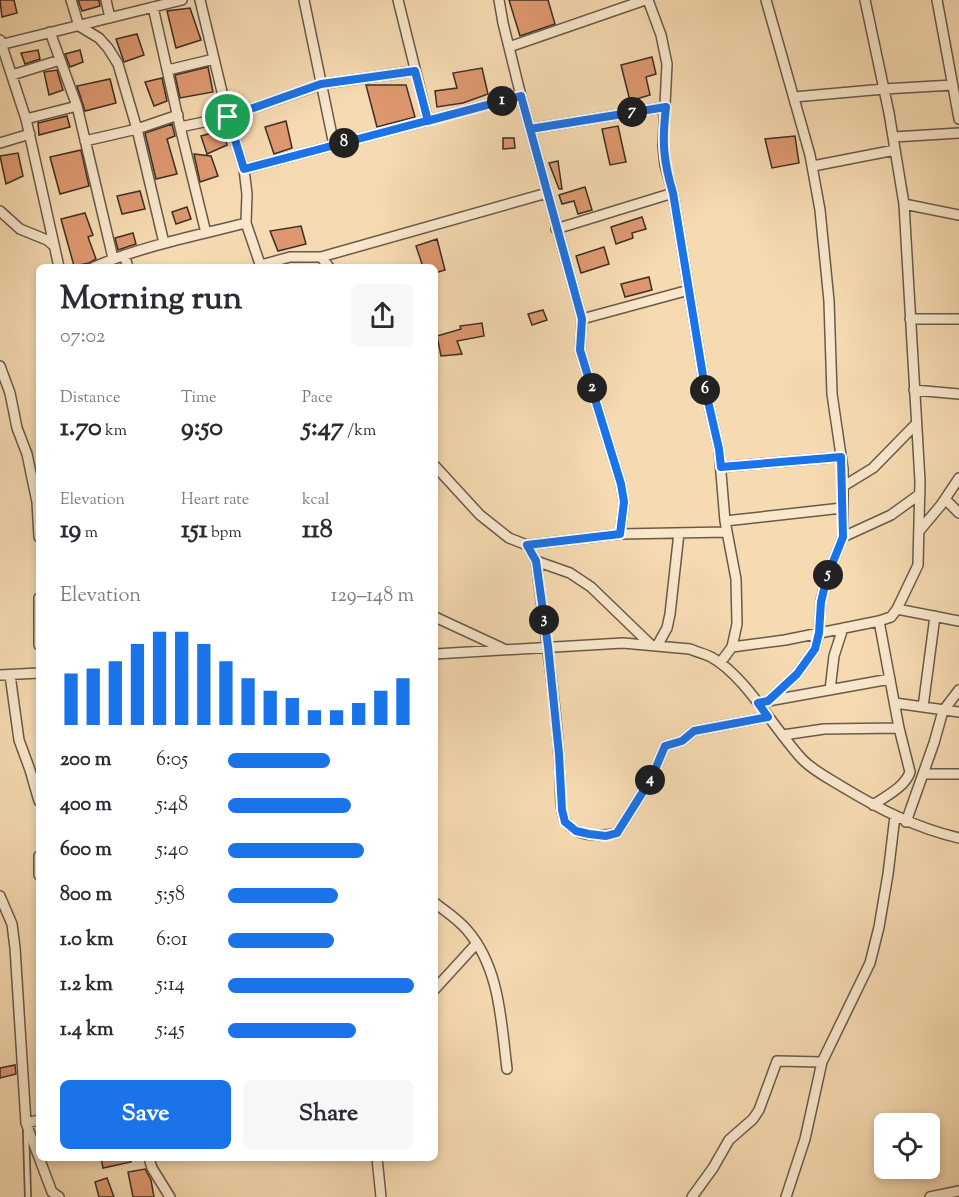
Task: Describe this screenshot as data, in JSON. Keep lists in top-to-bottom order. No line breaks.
{"page":{"pins":["1","7","8","2","6","5","3","4"],"heading":["Morning run","07:02"],"stats":[["Distance","1.70 km"],["Time","9:50"],["Pace","5:47 /km"],["Elevation","19 m"],["Heart rate","151 bpm"],["kcal","118"]],"chart":["Elevation","129–148 m"],"list":[{"name":"200 m","note":"6:05"},{"name":"400 m","note":"5:48"},{"name":"600 m","note":"5:40"},{"name":"800 m","note":"5:58"},{"name":"1.0 km","note":"6:01"},{"name":"1.2 km","note":"5:14"},{"name":"1.4 km","note":"5:45"}],"buttons":["Save","Share"]}}
